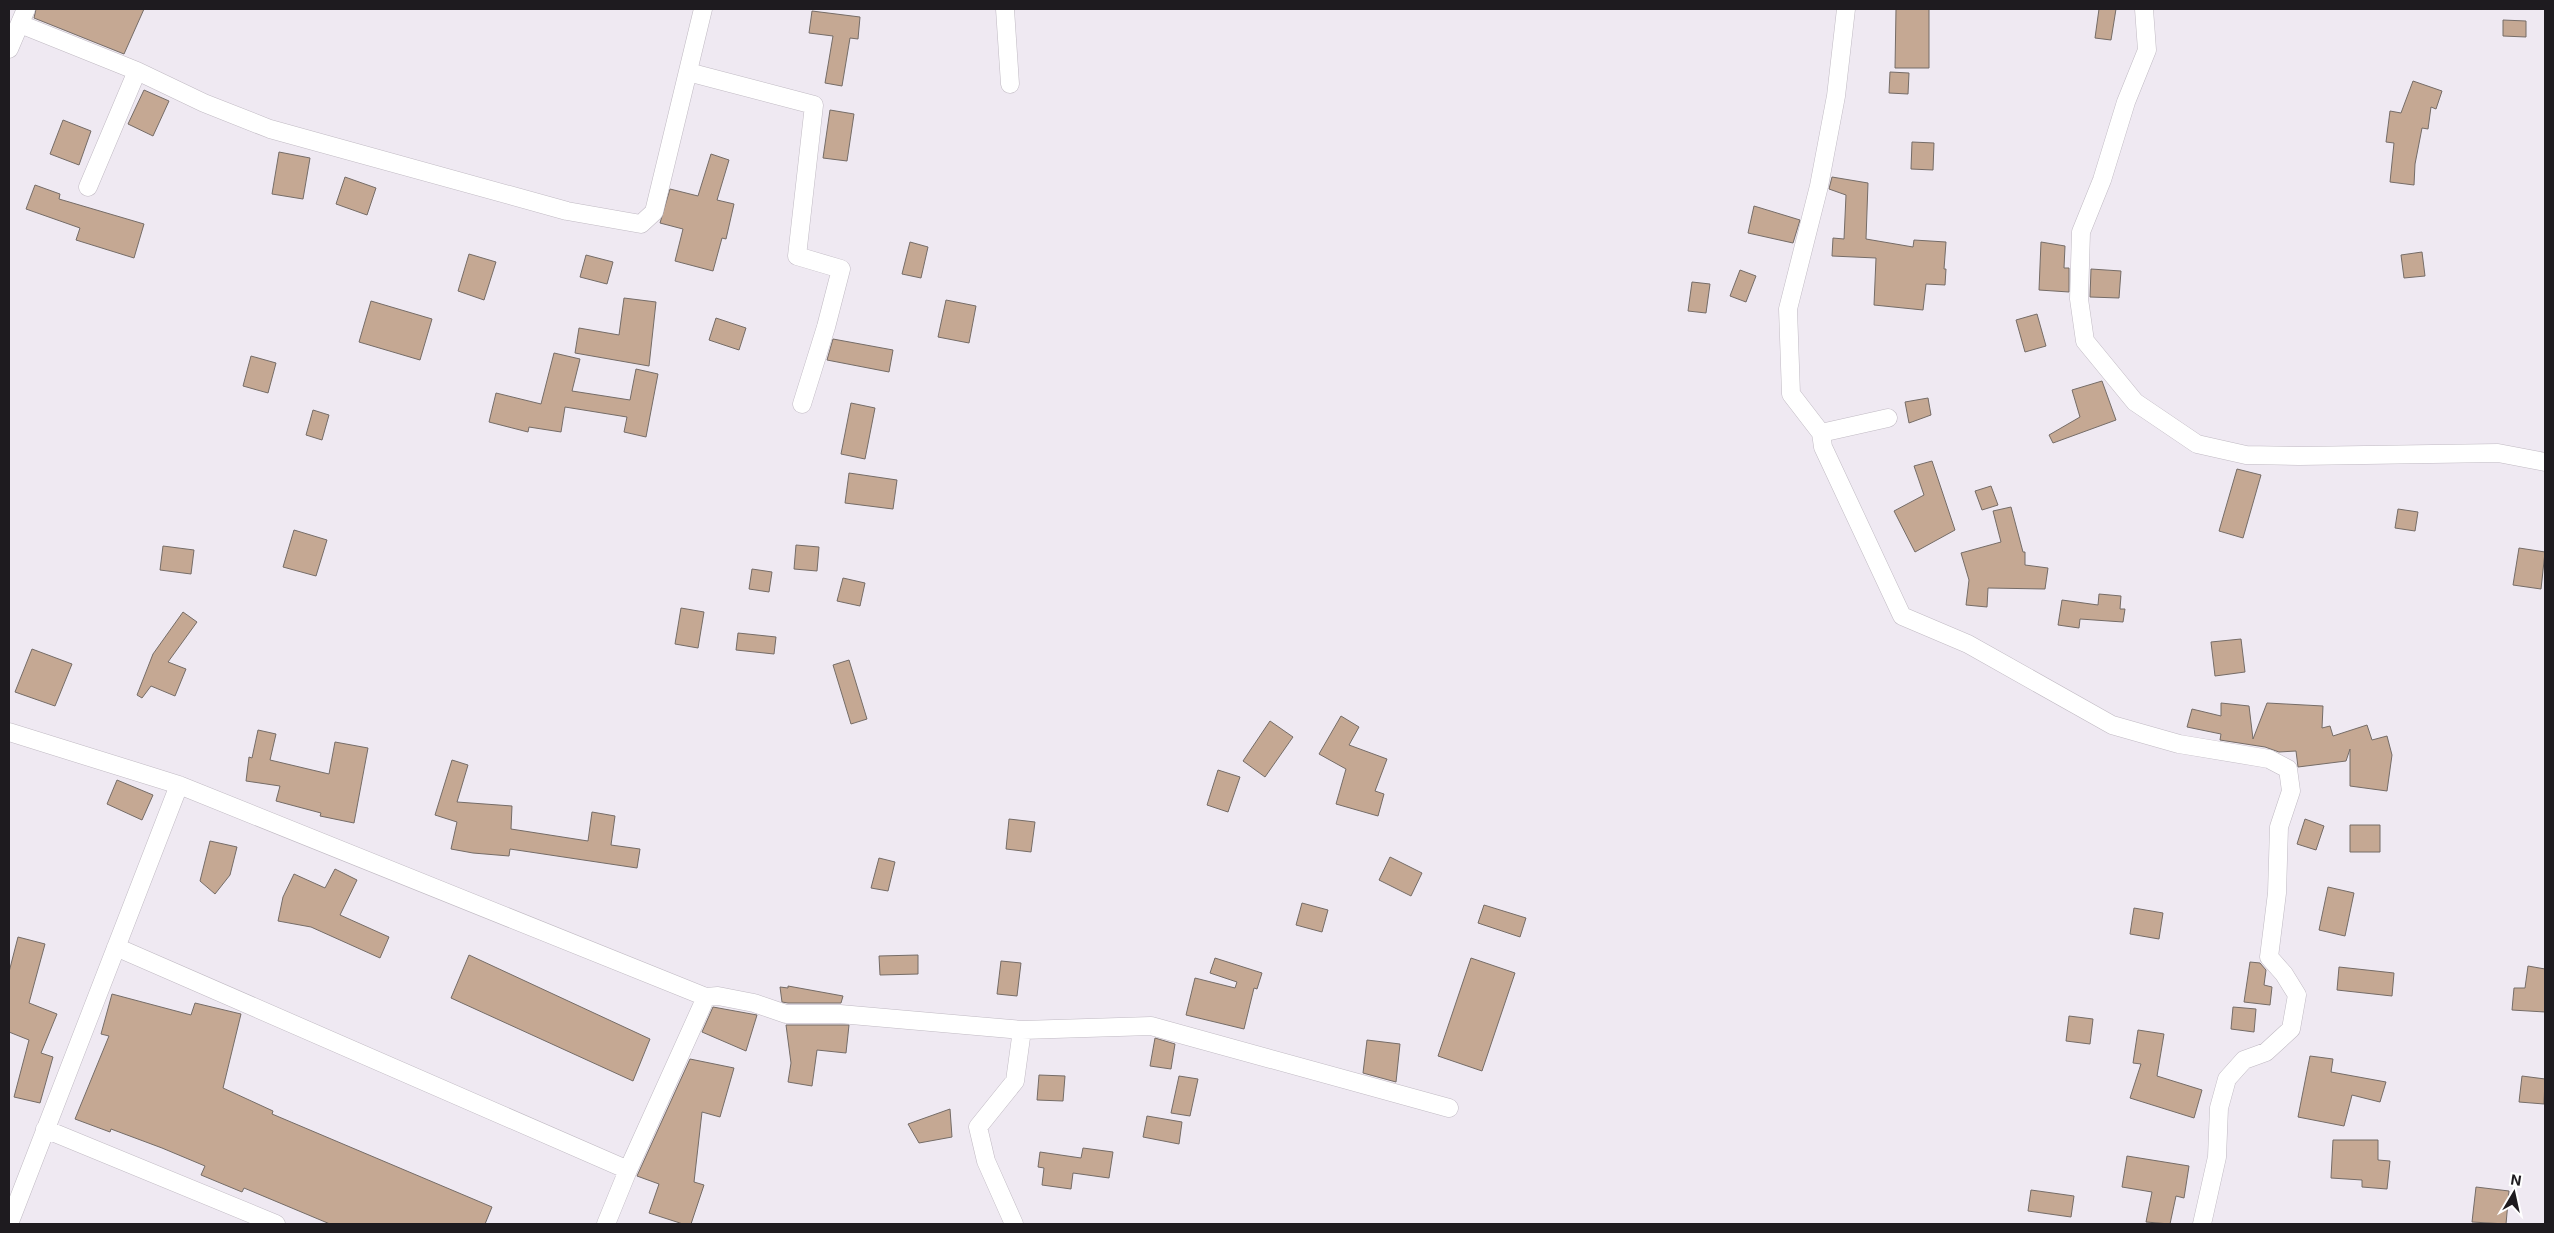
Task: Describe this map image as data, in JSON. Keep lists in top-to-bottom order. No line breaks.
{"north":"top"}
